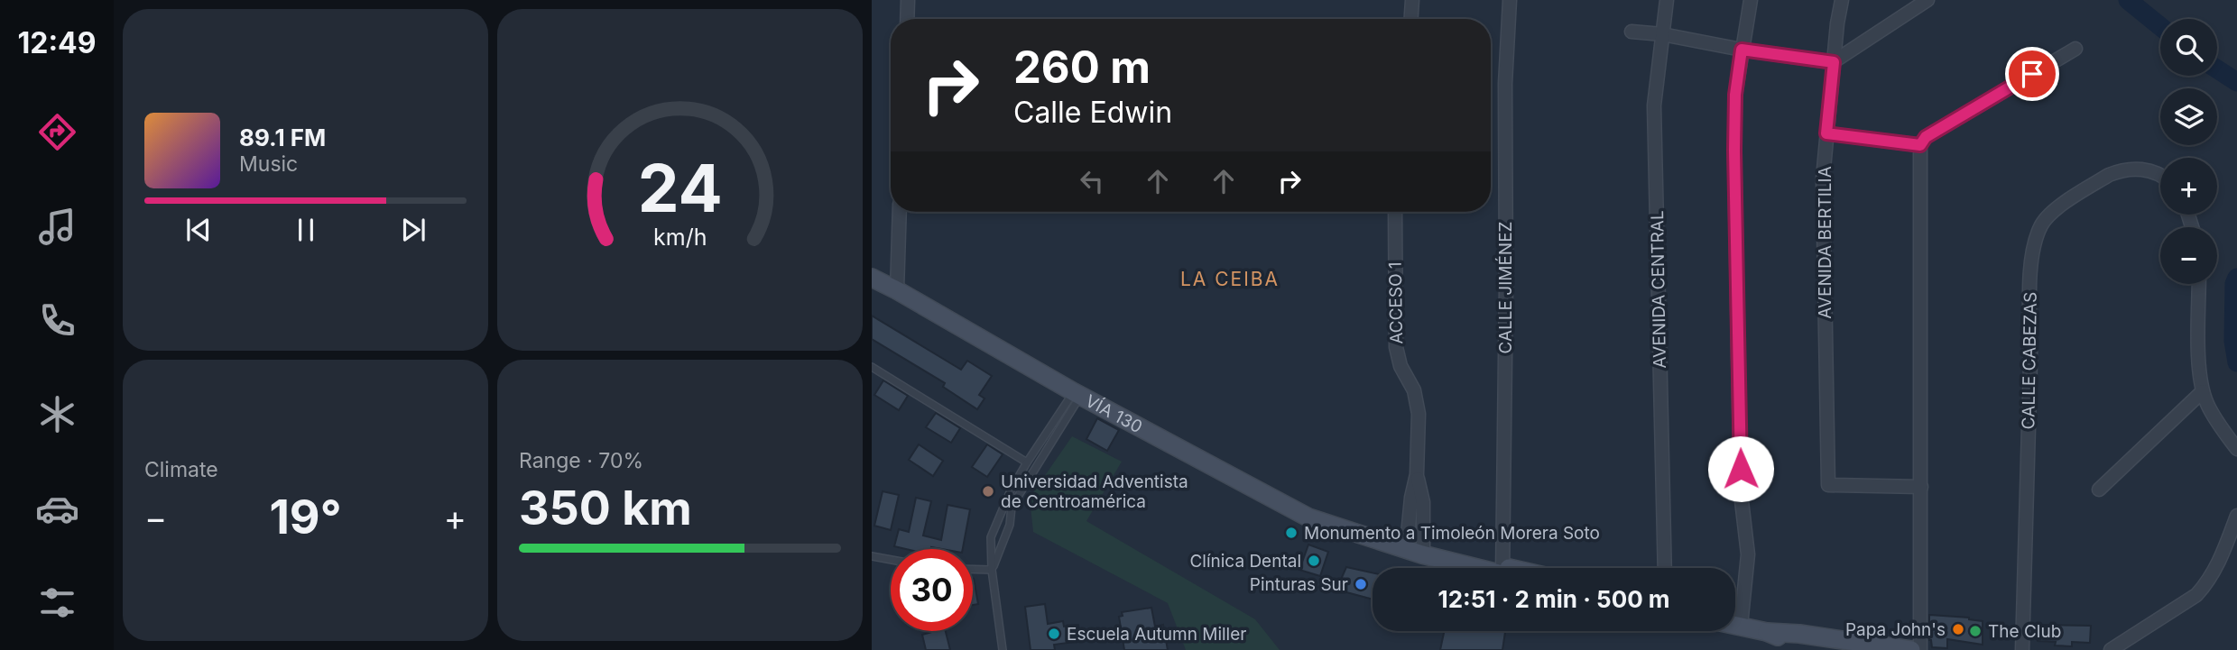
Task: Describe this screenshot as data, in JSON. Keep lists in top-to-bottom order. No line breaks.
{"streets":{"main road":["VÍA 130"],"street":["AVENIDA BERTILIA","CALLE JIMÉNEZ","AVENIDA CENTRAL","ACCESO 1","CALLE CABEZAS"]},"crossings":[["ACCESO 1","VÍA 130"]],"districts":["LA CEIBA"],"places":["Universidad Adventista de Centroamérica","Monumento a Timoleón Morera Soto","Clínica Dental","Pinturas Sur","Papa John's","The Club","Escuela Autumn Miller"],"page":{"tabs":"12:49","map_buttons":["+","−"],"turn":["260 m","Calle Edwin"],"song":["89.1 FM","Music"],"tile":["Climate",["Range · 70%","350 km"]],"heat":["−","19°","+"],"limit":"30","trip":"12:51 · 2 min · 500 m","gauge":["24","km/h"]}}
